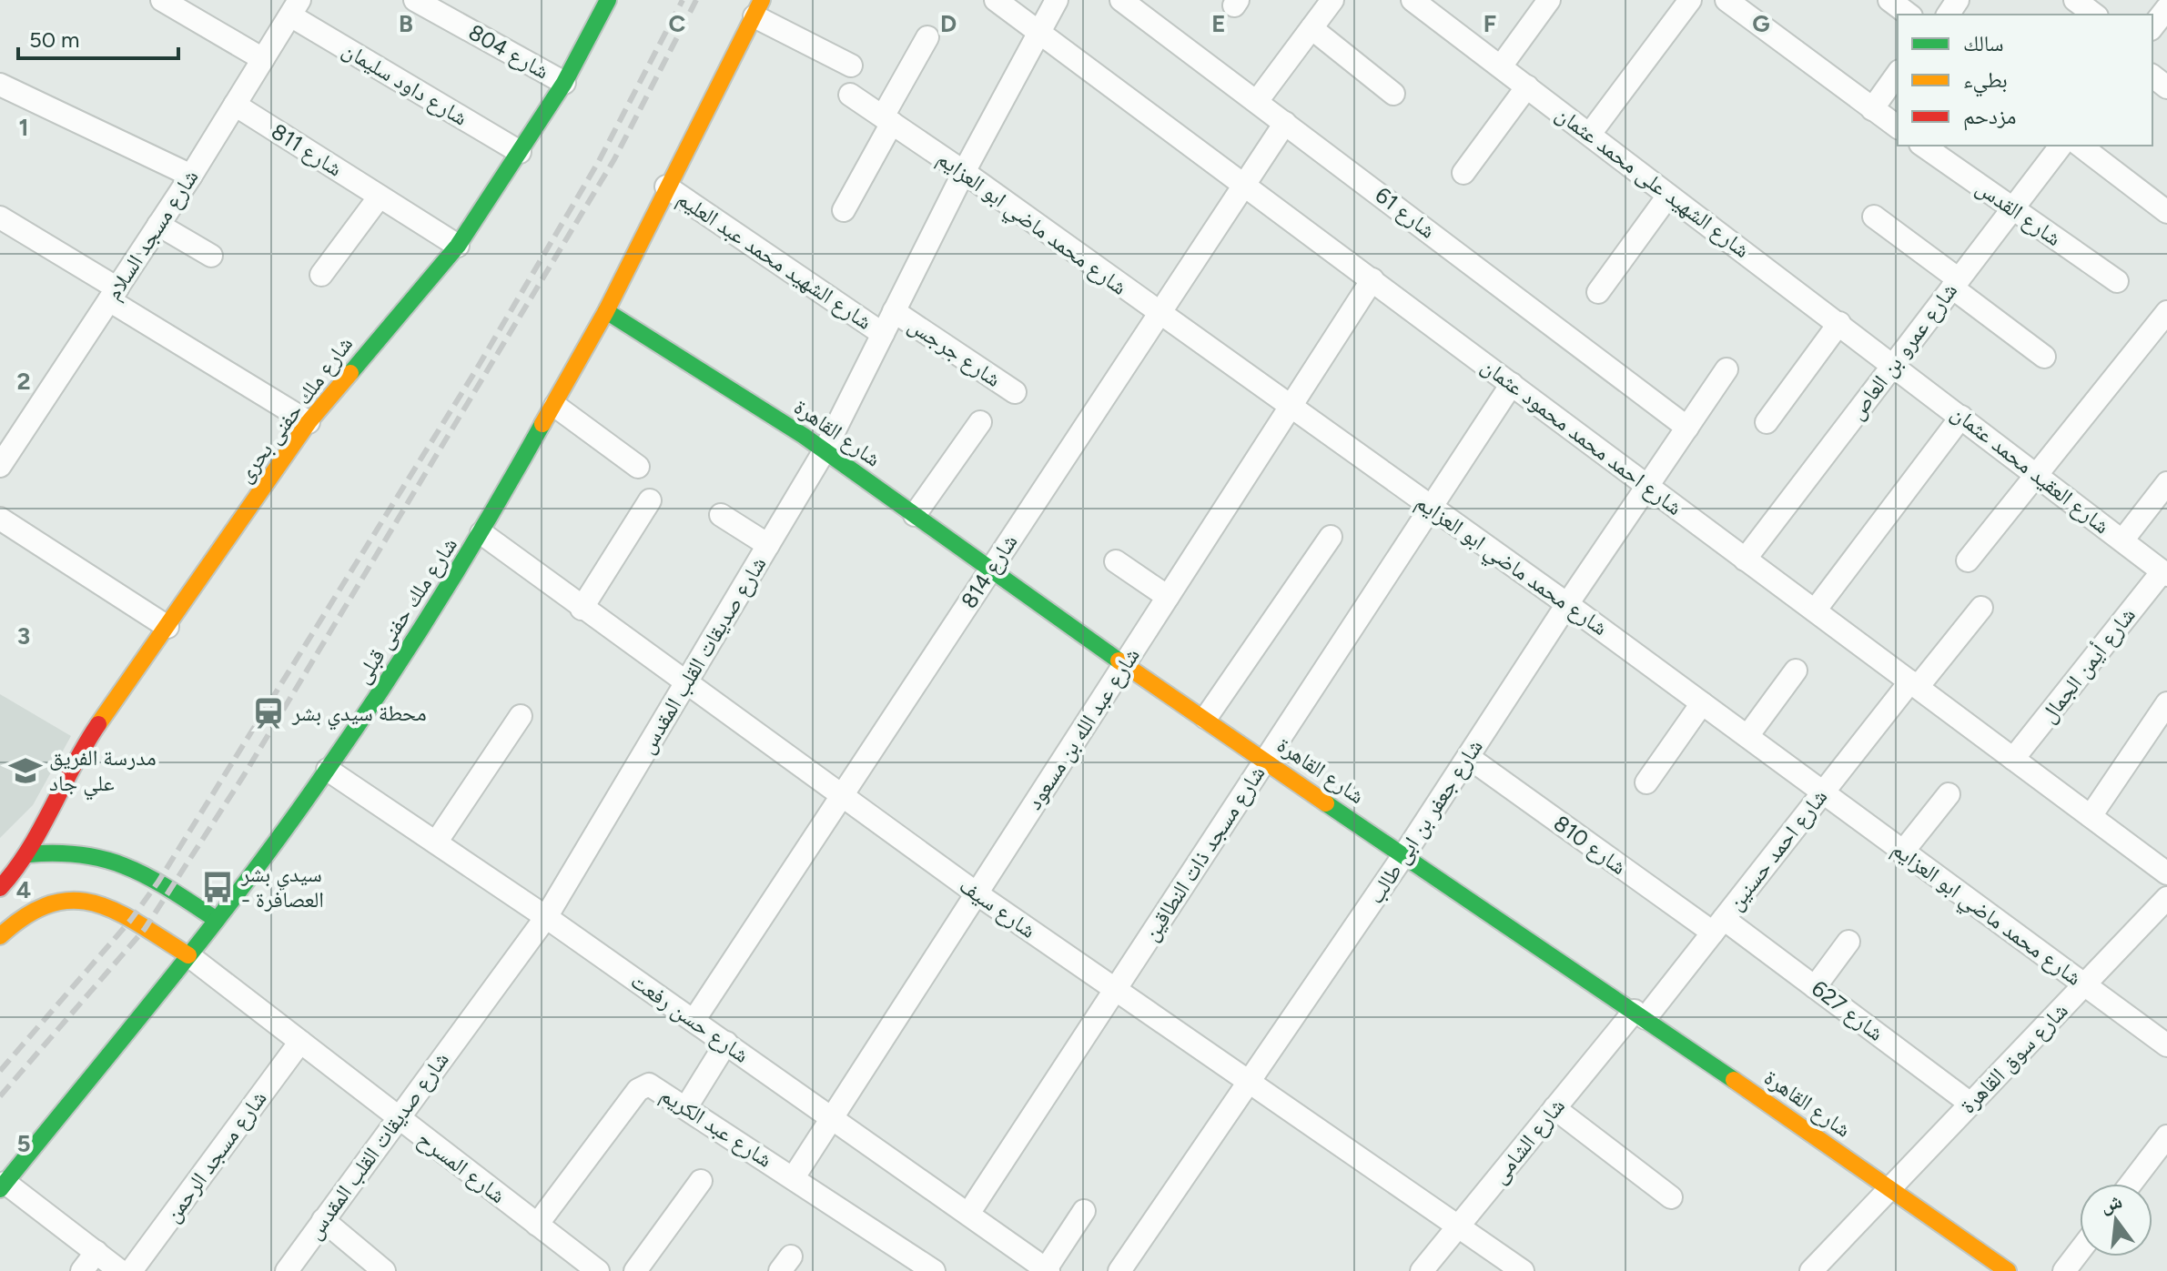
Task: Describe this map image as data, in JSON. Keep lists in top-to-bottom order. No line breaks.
{"streets":{"street":["شارع 804","شارع داود سليمان","شارع 811","شارع الشهيد على محمد عثمان","شارع 61","شارع القدس","شارع محمد ماضي ابو العزايم","شارع مسجد السلام","شارع الشهيد محمد عبد العليم","شارع عمرو بن العاص","شارع جرجس","شارع ملك حفنى بحرى","شارع القاهرة","شارع احمد محمد محمود عثمان","شارع العقيد محمد عثمان","شارع 814","شارع ملك حفنى قبلى","شارع صديقات القلب المقدس","شارع أيمن الجمال","شارع عبد الله بن مسعود","شارع جعفر بن ابى طالب","شارع 810","شارع احمد حسنين","شارع مسجد ذات النطاقين","شارع سيف","شارع 627","شارع حسن رفعت","شارع سوق القاهرة","شارع عبد الكريم","شارع الشامى","شارع مسجد الرحمن","شارع المسرح"]},"crossings":[["شارع 804","شارع ملك حفنى بحرى"],["شارع داود سليمان","شارع مسجد السلام"],["شارع داود سليمان","شارع ملك حفنى بحرى"],["شارع 811","شارع مسجد السلام"],["شارع 811","شارع ملك حفنى بحرى"],["شارع الشهيد على محمد عثمان","شارع عمرو بن العاص"],["شارع الشهيد على محمد عثمان","شارع العقيد محمد عثمان"],["شارع 61","شارع 814"],["شارع 61","شارع جعفر بن ابى طالب"],["شارع القدس","شارع عمرو بن العاص"],["شارع محمد ماضي ابو العزايم","شارع 814"],["شارع محمد ماضي ابو العزايم","شارع صديقات القلب المقدس"],["شارع محمد ماضي ابو العزايم","شارع عبد الله بن مسعود"],["شارع محمد ماضي ابو العزايم","شارع جعفر بن ابى طالب"],["شارع محمد ماضي ابو العزايم","شارع احمد حسنين"],["شارع محمد ماضي ابو العزايم","شارع مسجد ذات النطاقين"],["شارع محمد ماضي ابو العزايم","شارع سوق القاهرة"],["شارع الشهيد محمد عبد العليم","شارع ملك حفنى قبلى"],["شارع الشهيد محمد عبد العليم","شارع صديقات القلب المقدس"],["شارع عمرو بن العاص","شارع احمد محمد محمود عثمان"],["شارع عمرو بن العاص","شارع العقيد محمد عثمان"],["شارع جرجس","شارع صديقات القلب المقدس"],["شارع القاهرة","شارع 814"],["شارع القاهرة","شارع ملك حفنى قبلى"],["شارع القاهرة","شارع صديقات القلب المقدس"],["شارع القاهرة","شارع عبد الله بن مسعود"],["شارع القاهرة","شارع جعفر بن ابى طالب"],["شارع القاهرة","شارع احمد حسنين"],["شارع القاهرة","شارع مسجد ذات النطاقين"],["شارع القاهرة","شارع سوق القاهرة"],["شارع القاهرة","شارع الشامى"],["شارع احمد محمد محمود عثمان","شارع 814"],["شارع احمد محمد محمود عثمان","شارع صديقات القلب المقدس"],["شارع احمد محمد محمود عثمان","شارع أيمن الجمال"],["شارع احمد محمد محمود عثمان","شارع عبد الله بن مسعود"],["شارع احمد محمد محمود عثمان","شارع جعفر بن ابى طالب"],["شارع احمد محمد محمود عثمان","شارع احمد حسنين"],["شارع احمد محمد محمود عثمان","شارع مسجد ذات النطاقين"],["شارع العقيد محمد عثمان","شارع أيمن الجمال"],["شارع 814","شارع سيف"],["شارع 814","شارع حسن رفعت"],["شارع ملك حفنى قبلى","شارع سيف"],["شارع ملك حفنى قبلى","شارع حسن رفعت"],["شارع ملك حفنى قبلى","شارع المسرح"],["شارع صديقات القلب المقدس","شارع سيف"],["شارع صديقات القلب المقدس","شارع حسن رفعت"],["شارع صديقات القلب المقدس","شارع المسرح"],["شارع عبد الله بن مسعود","شارع سيف"],["شارع عبد الله بن مسعود","شارع حسن رفعت"],["شارع عبد الله بن مسعود","شارع عبد الكريم"],["شارع جعفر بن ابى طالب","شارع 810"],["شارع جعفر بن ابى طالب","شارع سيف"],["شارع 810","شارع احمد حسنين"],["شارع 810","شارع 627"],["شارع احمد حسنين","شارع 627"],["شارع احمد حسنين","شارع الشامى"],["شارع مسجد ذات النطاقين","شارع سيف"],["شارع مسجد ذات النطاقين","شارع حسن رفعت"],["شارع سيف","شارع الشامى"],["شارع 627","شارع سوق القاهرة"],["شارع عبد الكريم","شارع المسرح"],["شارع مسجد الرحمن","شارع المسرح"]],"places":{"station":["محطة سيدي بشر"],"school or university":["مدرسة الفريق علي جاد"],"bus stop":["سيدي بشر - العصافرة"]},"legend":["سالك","بطيء","مزدحم"],"scale_bar":"50 m","north":"top","grid":{"columns":["B","C","D","E","F","G"],"rows":["1","2","3","4","5"]}}
